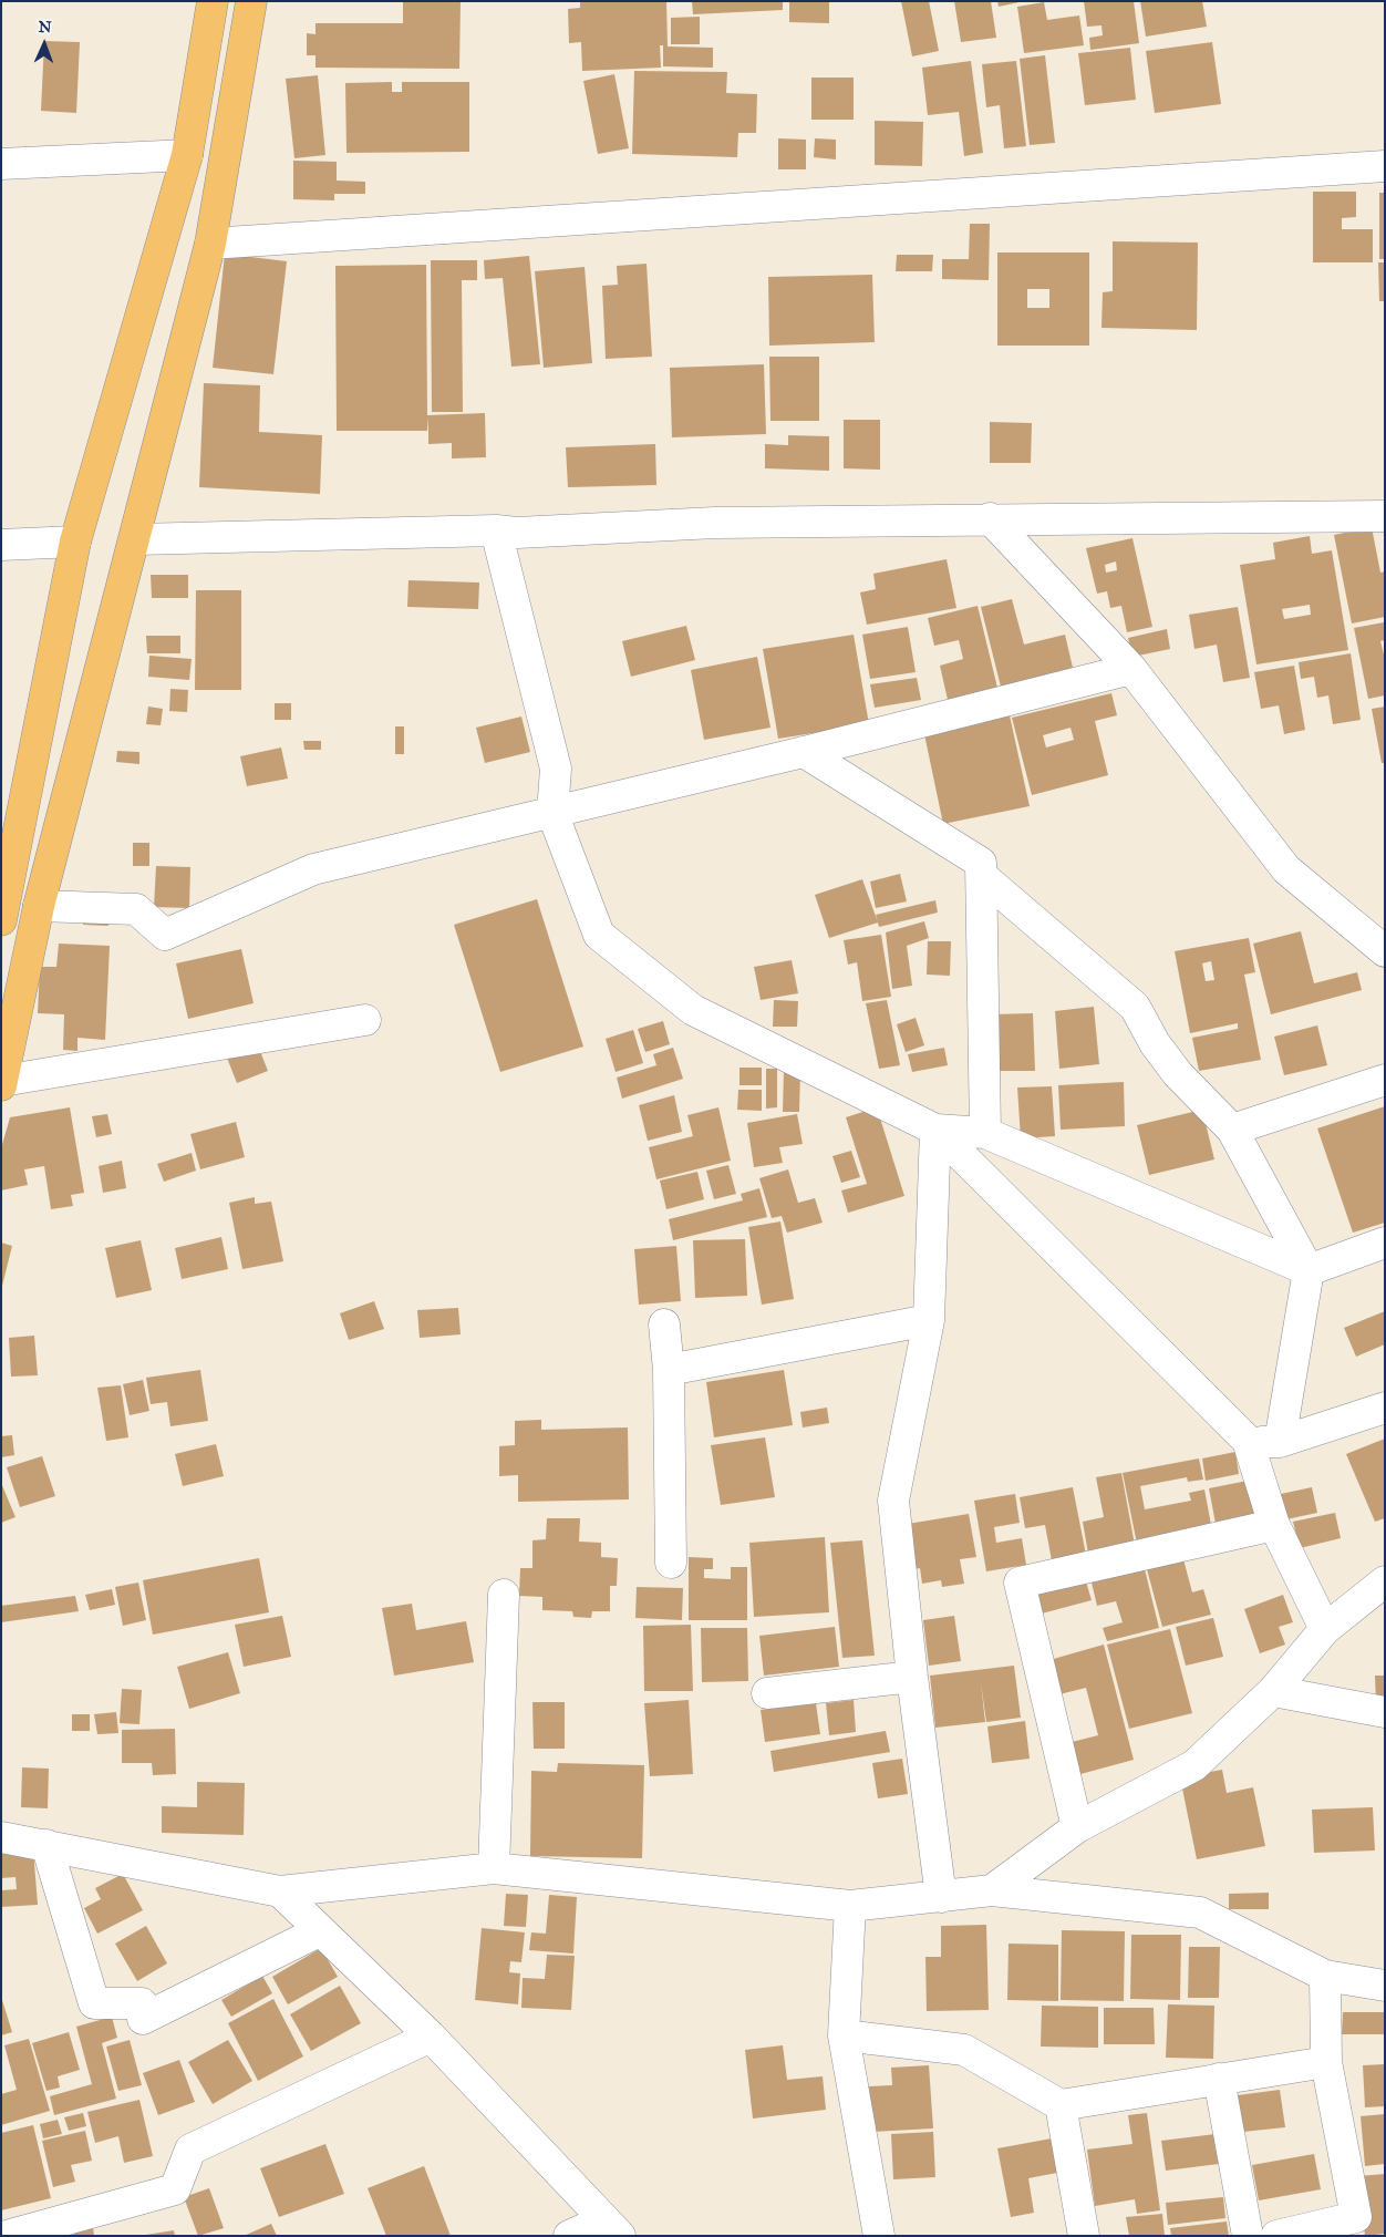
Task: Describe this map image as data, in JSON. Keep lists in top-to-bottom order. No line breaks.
{"north":"top"}
